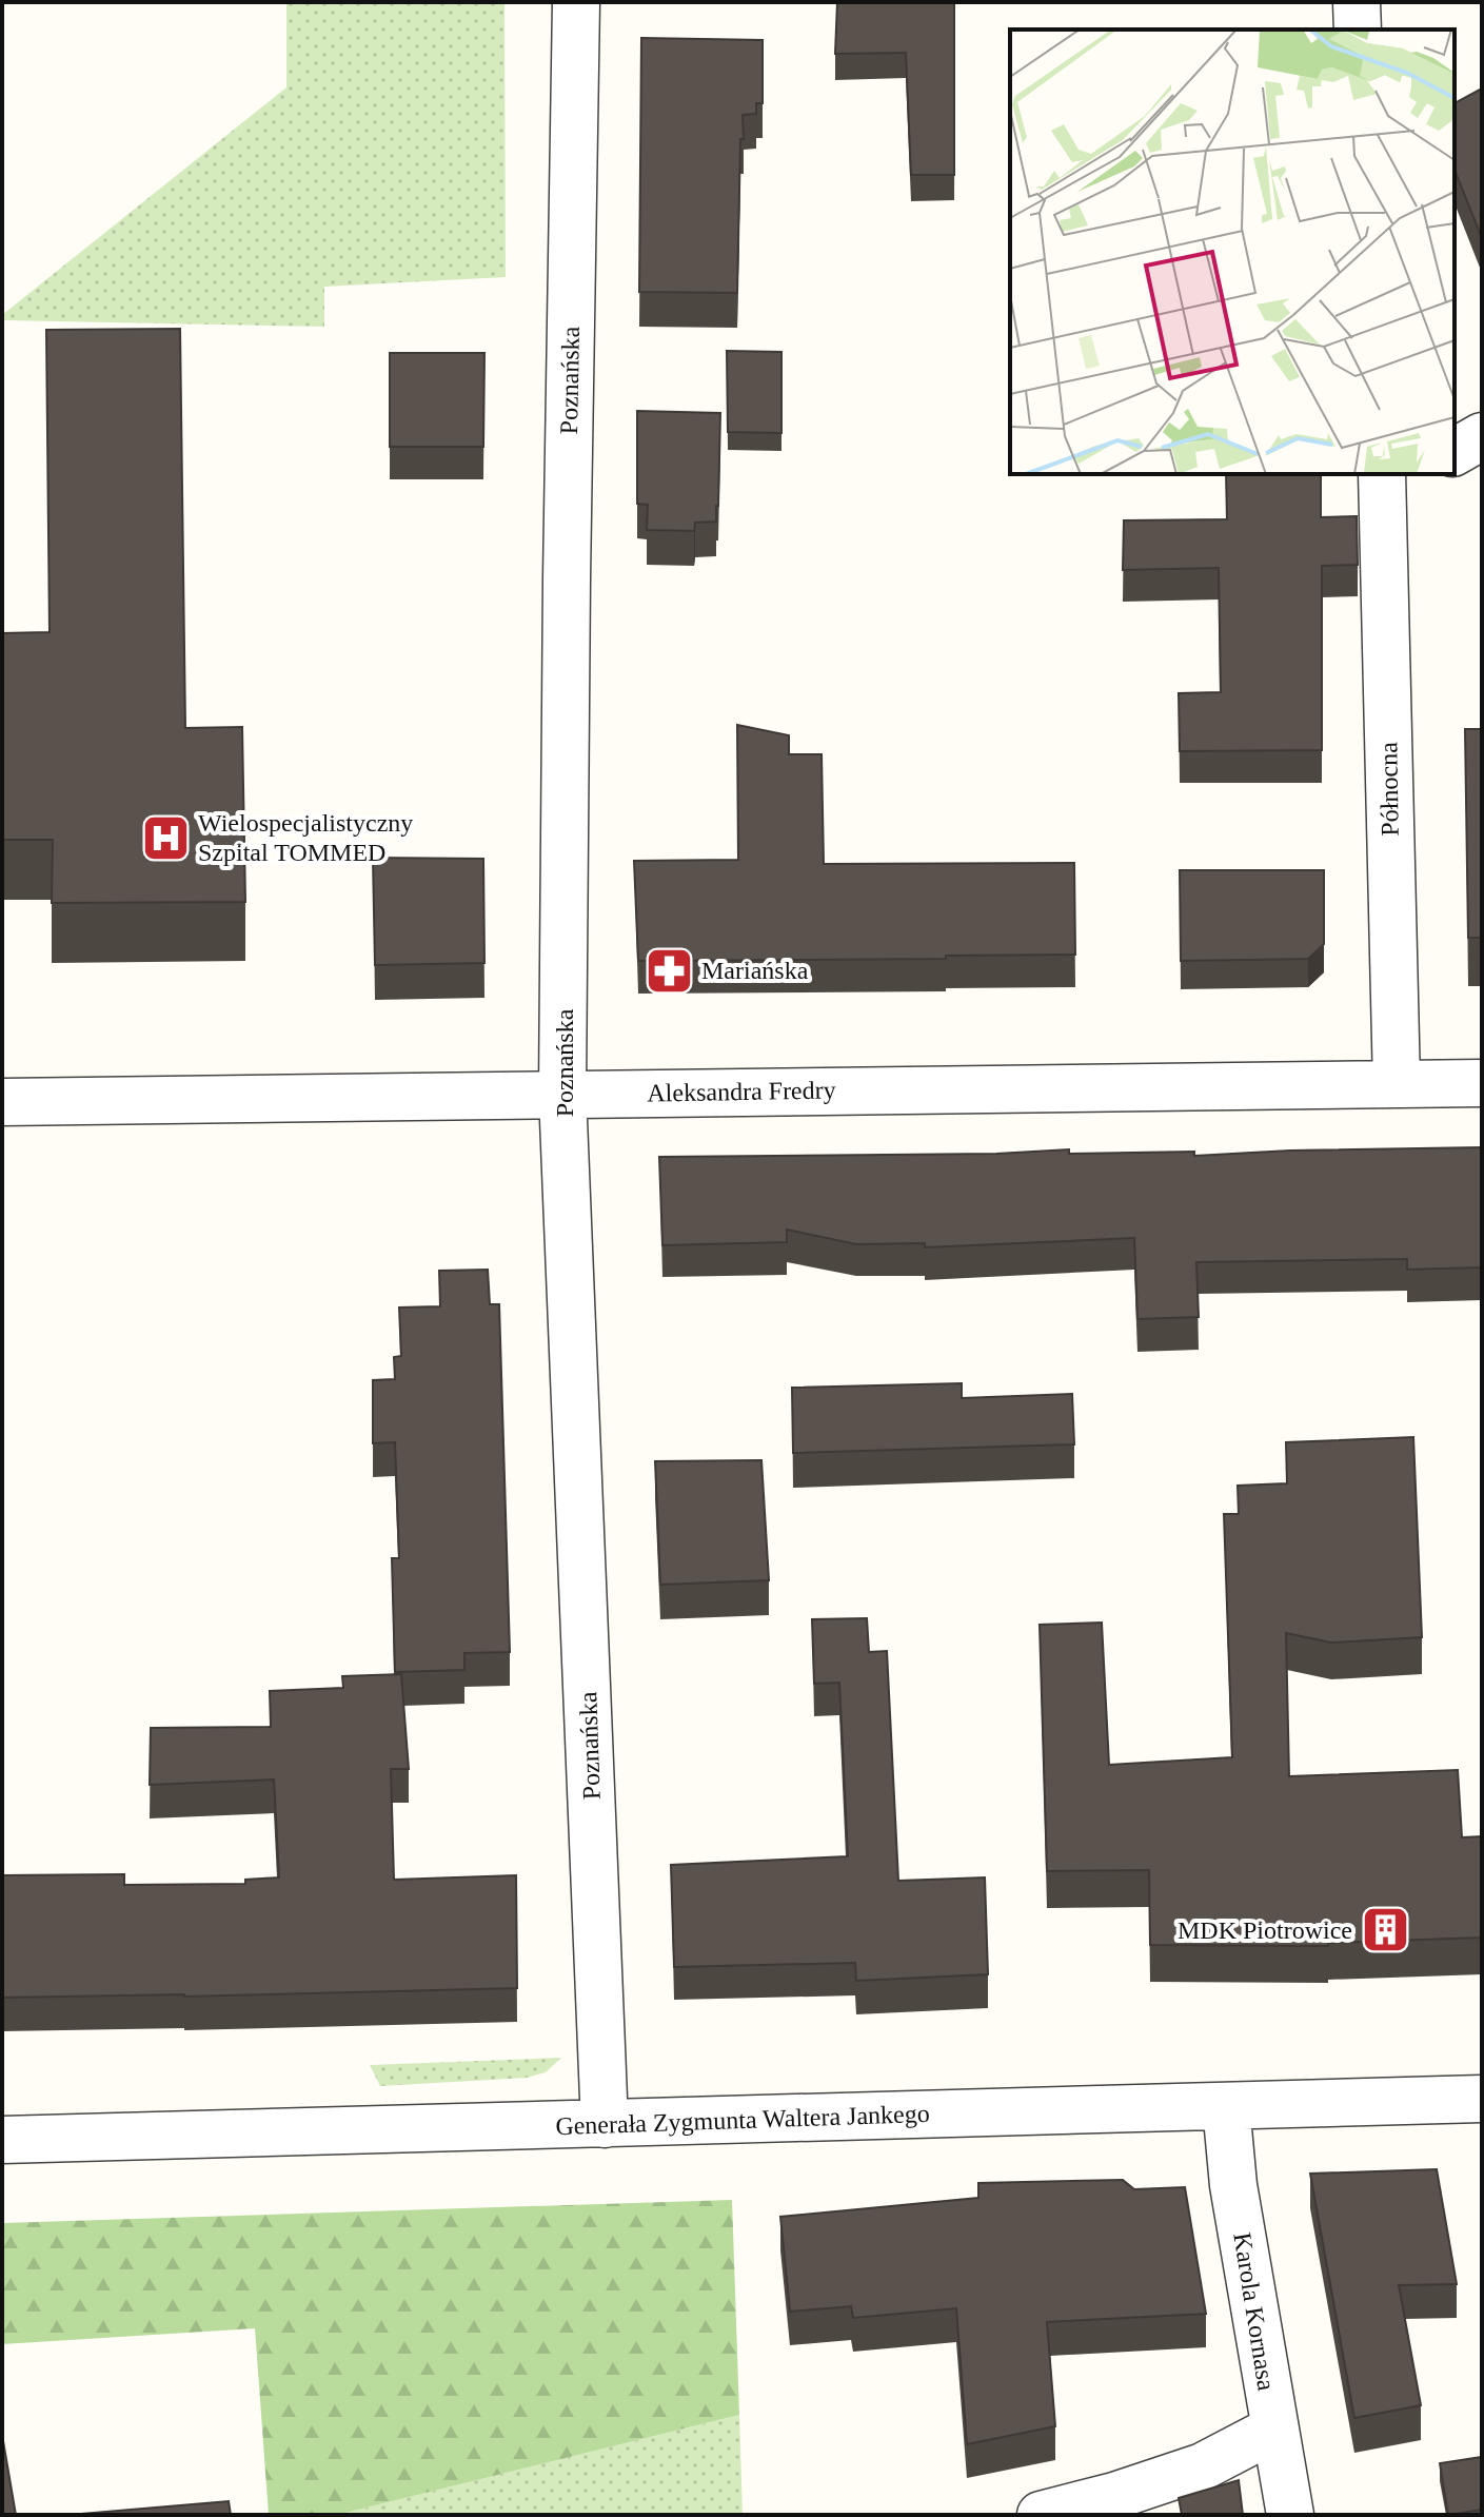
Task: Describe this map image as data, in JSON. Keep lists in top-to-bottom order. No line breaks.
{"streets":{"street":["Poznańska","Północna","Aleksandra Fredry","Generała Zygmunta Waltera Jankego","Karola Kornasa"]},"crossings":[["Poznańska","Aleksandra Fredry"],["Poznańska","Generała Zygmunta Waltera Jankego"],["Północna","Aleksandra Fredry"],["Generała Zygmunta Waltera Jankego","Karola Kornasa"]],"places":{"hospital":["Wielospecjalistyczny Szpital TOMMED"],"pharmacy":["Mariańska"],"building":["MDK Piotrowice"]}}
